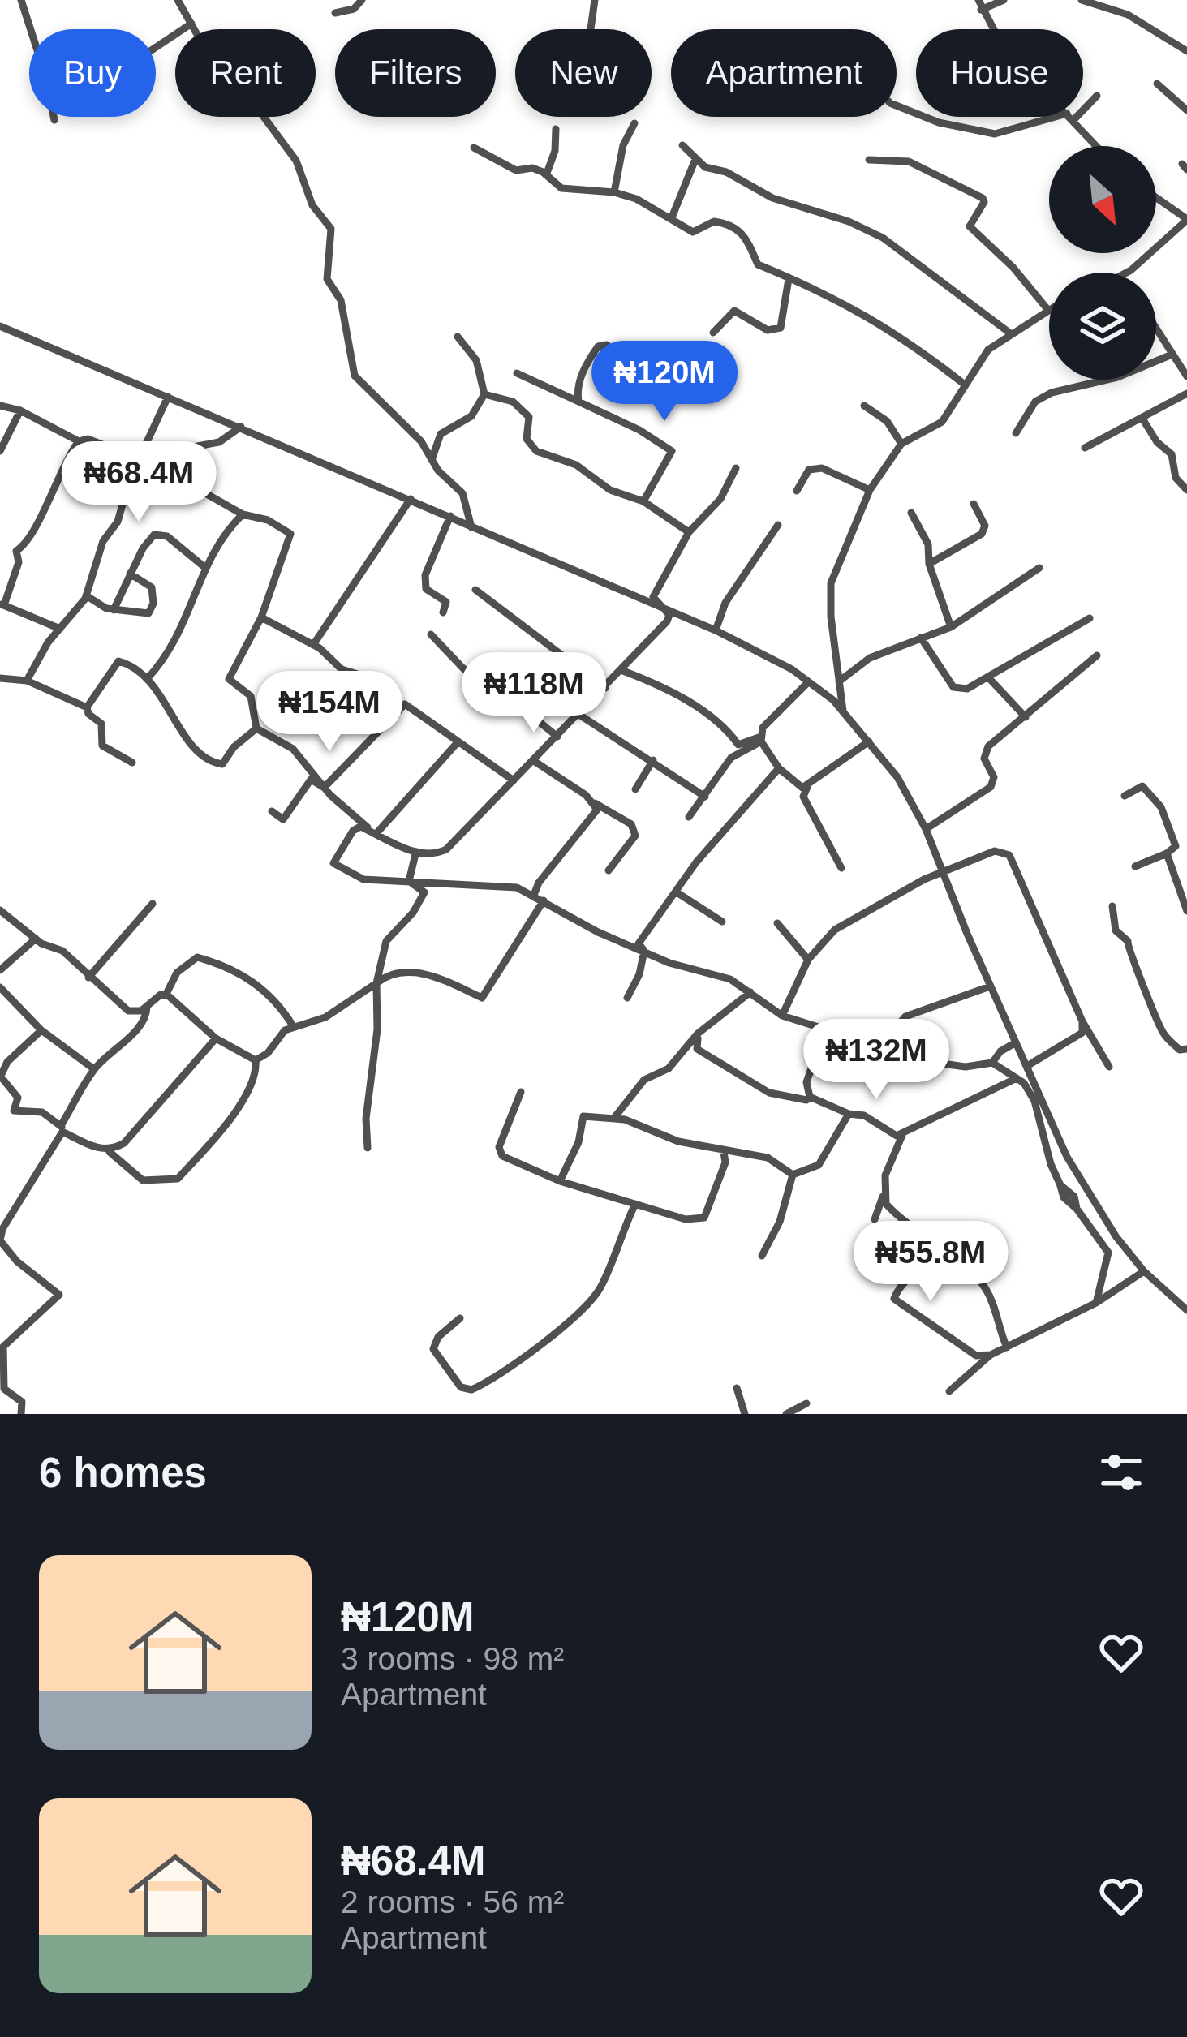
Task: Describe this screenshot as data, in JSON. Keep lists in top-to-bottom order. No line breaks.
{"north":"bottom right","page":{"chip":["Buy","Rent","Filters","New","Apartment","House"],"price":["₦120M","₦68.4M","₦118M","₦154M","₦132M","₦55.8M"],"heading":"6 homes","list":[{"name":"₦120M","note":"3 rooms · 98 m² · Apartment"},{"name":"₦68.4M","note":"2 rooms · 56 m² · Apartment"}]}}
